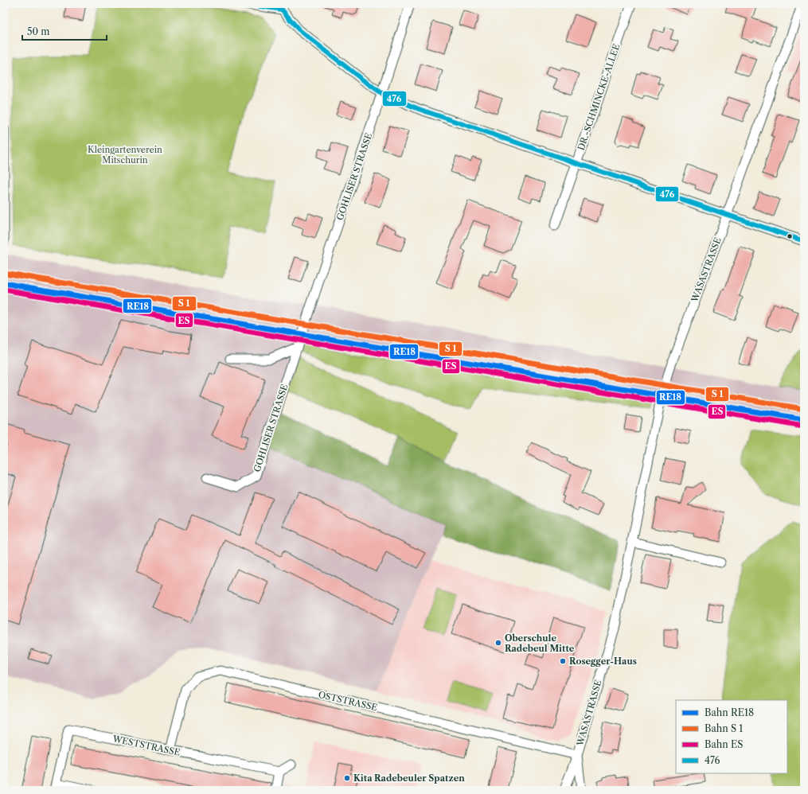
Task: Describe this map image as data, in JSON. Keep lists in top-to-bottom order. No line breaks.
{"streets":{"street":["DR.-SCHMINCKE-ALLEE","GOHLISER STRASSE","WASASTRASSE","OSTSTRASSE","WESTSTRASSE"]},"crossings":[["WASASTRASSE","OSTSTRASSE"],["OSTSTRASSE","WESTSTRASSE"]],"parks":["Kleingartenverein Mitschurin"],"places":["Oberschule Radebeul Mitte","Rosegger-Haus","Kita Radebeuler Spatzen"],"lines":["transit line 476","rail line RE18","rail line ES"],"legend":["Bahn RE18","Bahn S 1","Bahn ES","476"],"scale_bar":"50 m"}
